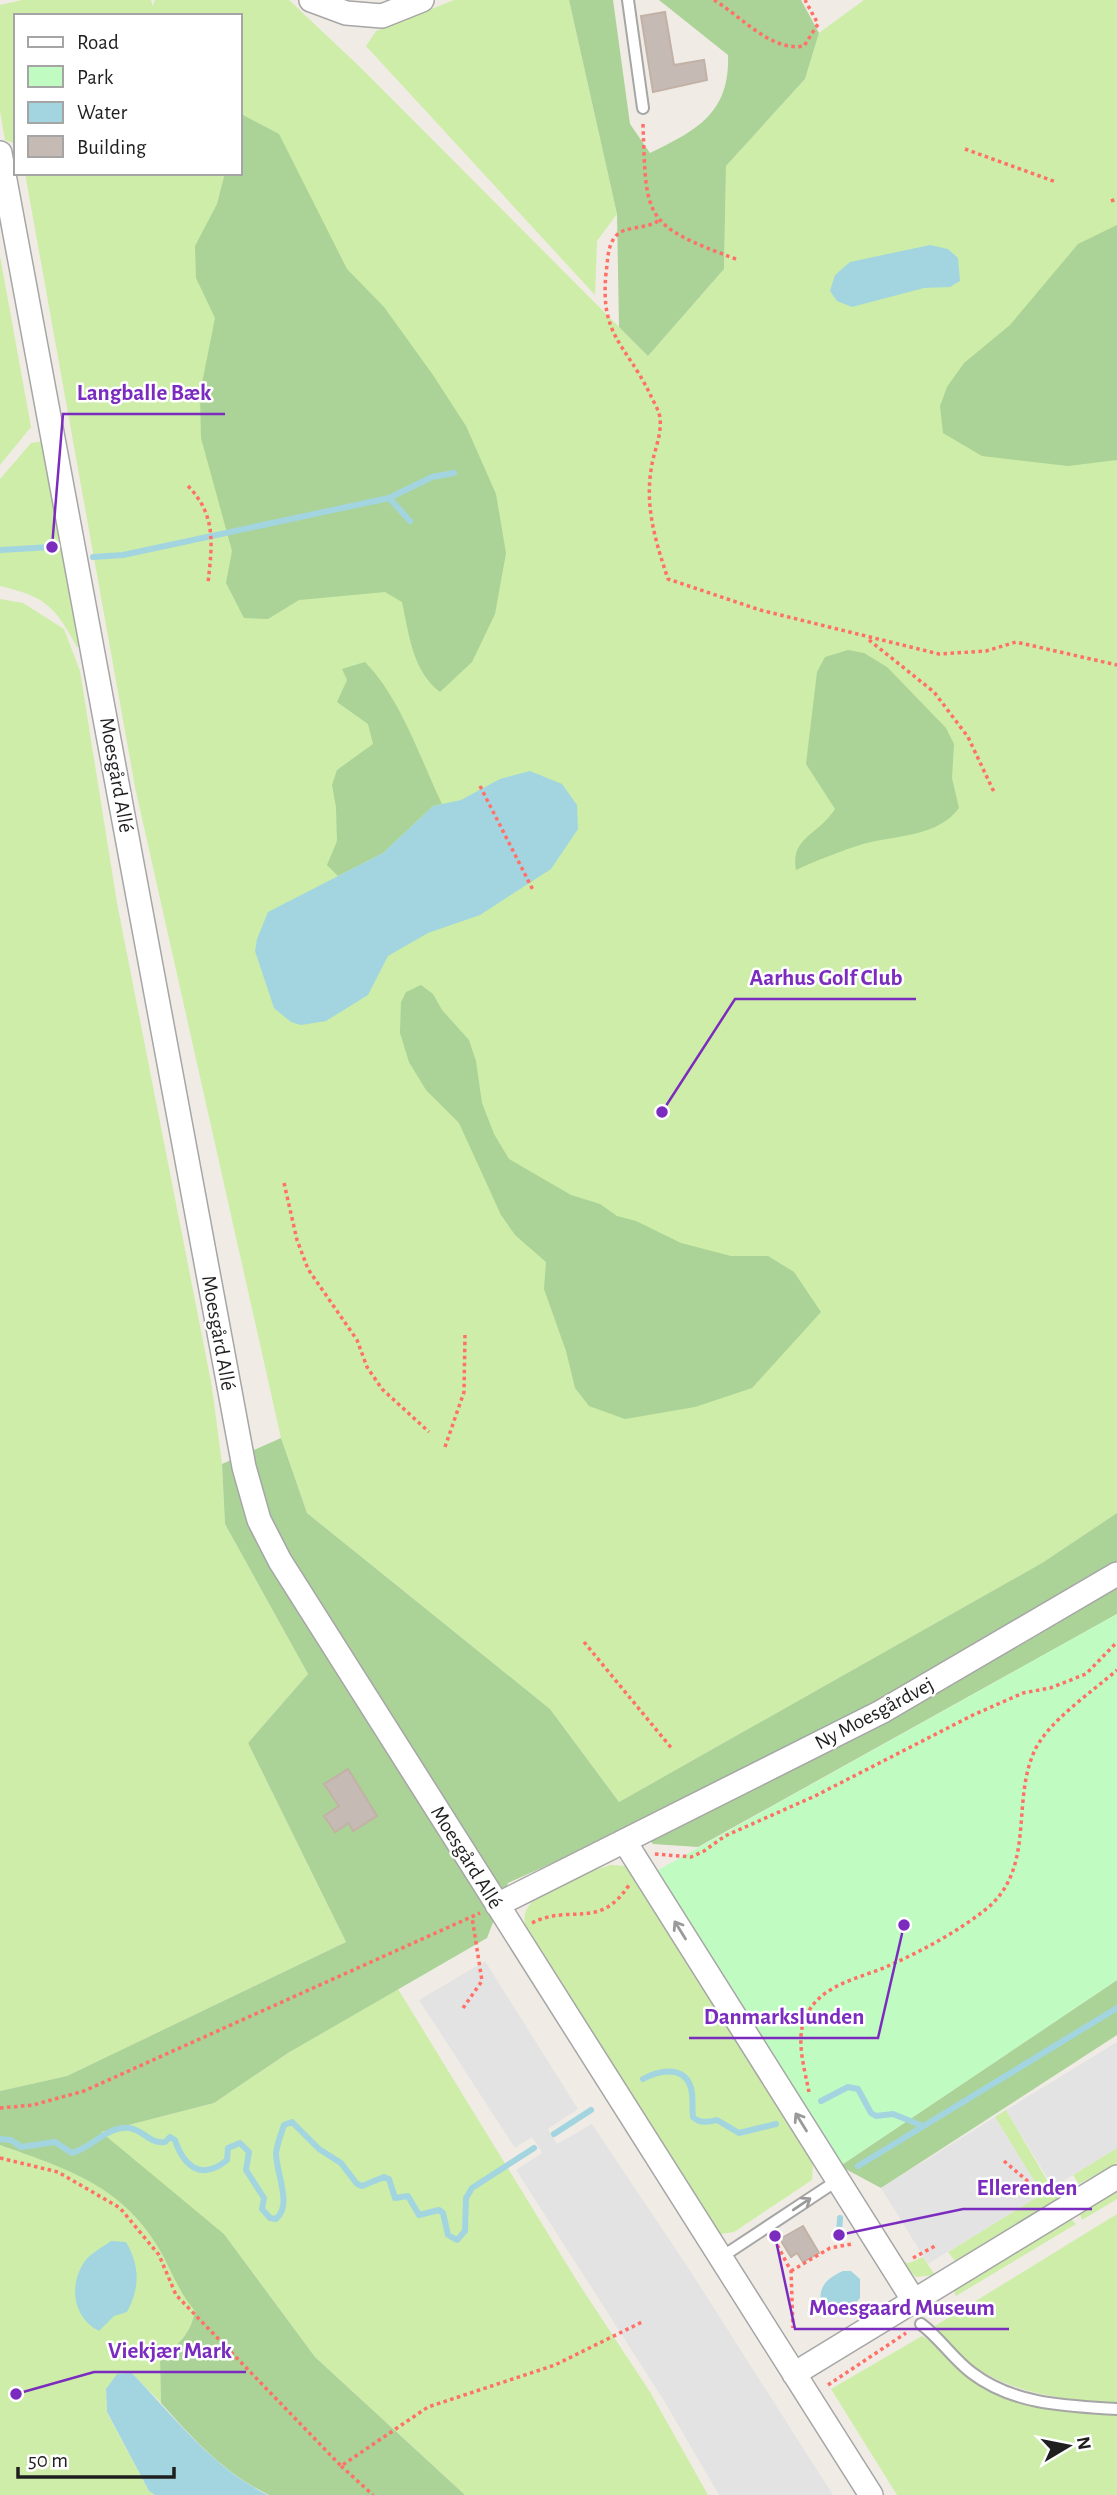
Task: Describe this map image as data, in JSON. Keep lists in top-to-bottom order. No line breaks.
{"streets":{"street":["Moesgård Allé","Ny Moesgårdvej"]},"crossings":[["Moesgård Allé","Ny Moesgårdvej"]],"places":["Langballe Bæk","Aarhus Golf Club","Danmarkslunden","Ellerenden","Moesgaard Museum","Viekjær Mark"],"legend":["Road","Park","Water","Building"],"scale_bar":"50 m","north":"right"}
